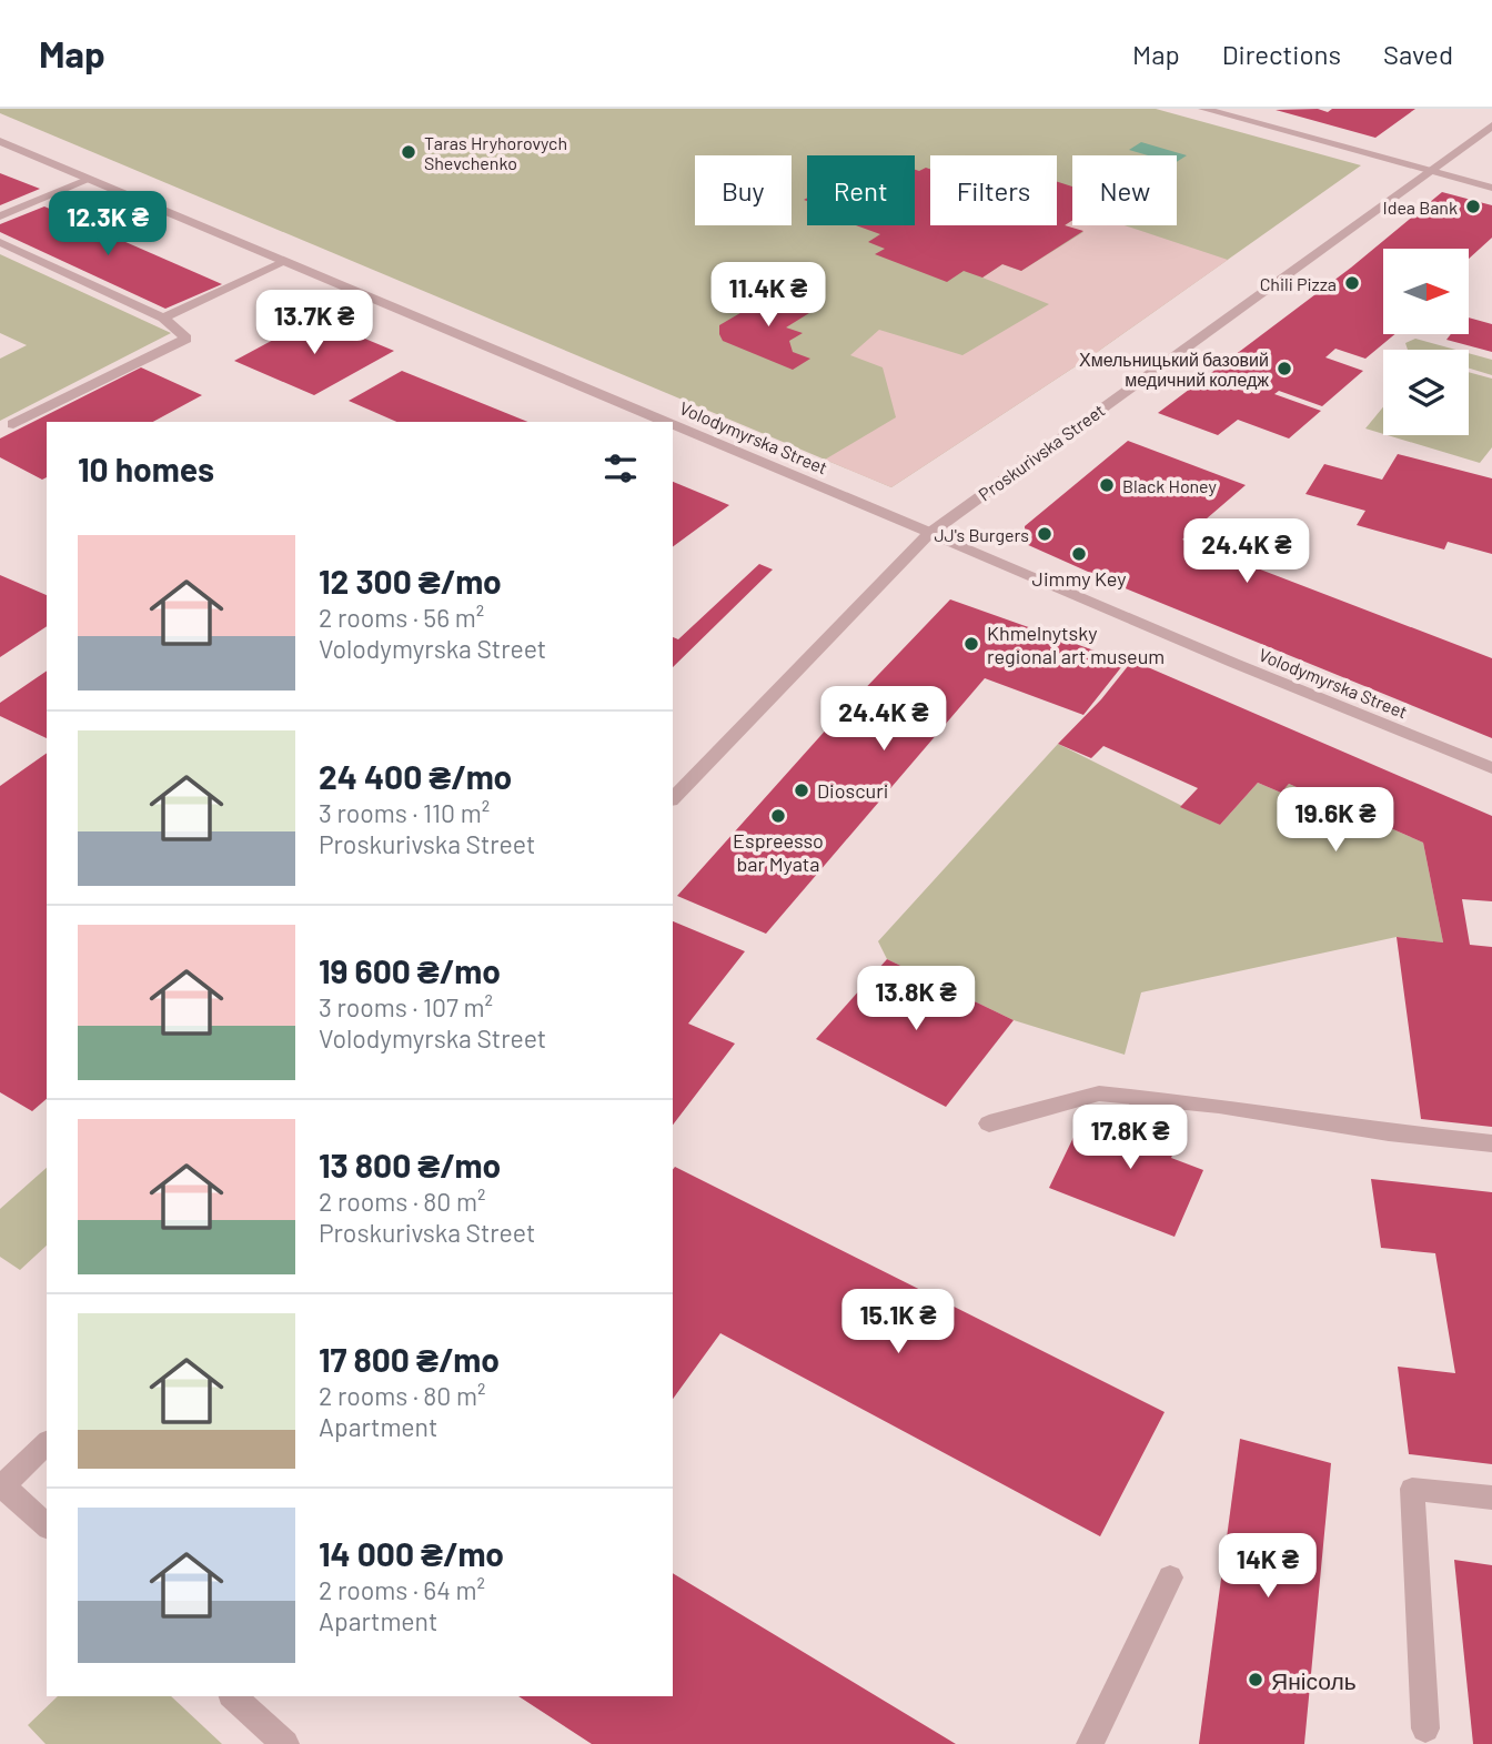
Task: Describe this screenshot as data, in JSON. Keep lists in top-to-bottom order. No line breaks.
{"streets":{"street":["Volodymyrska Street","Proskurivska Street"]},"crossings":[["Volodymyrska Street","Proskurivska Street"]],"places":["Taras Hryhorovych Shevchenko","Idea Bank","Chili Pizza","Хмельницький базовий медичний коледж","Black Honey","JJ's Burgers","Jimmy Key","Khmelnytsky regional art museum","Dioscuri","Espreesso bar Myata","Янісоль"],"north":"right","page":{"header":"Map","nav":["Map","Directions","Saved"],"chip":["Buy","Rent","Filters","New"],"price":["12.3K ₴","11.4K ₴","13.7K ₴","24.4K ₴","24.4K ₴","19.6K ₴","13.8K ₴","17.8K ₴","15.1K ₴","14K ₴"],"heading":"10 homes","list":[{"name":"12 300 ₴/mo","note":"2 rooms · 56 m² · Volodymyrska Street"},{"name":"24 400 ₴/mo","note":"3 rooms · 110 m² · Proskurivska Street"},{"name":"19 600 ₴/mo","note":"3 rooms · 107 m² · Volodymyrska Street"},{"name":"13 800 ₴/mo","note":"2 rooms · 80 m² · Proskurivska Street"},{"name":"17 800 ₴/mo","note":"2 rooms · 80 m² · Apartment"},{"name":"14 000 ₴/mo","note":"2 rooms · 64 m² · Apartment"}]}}
